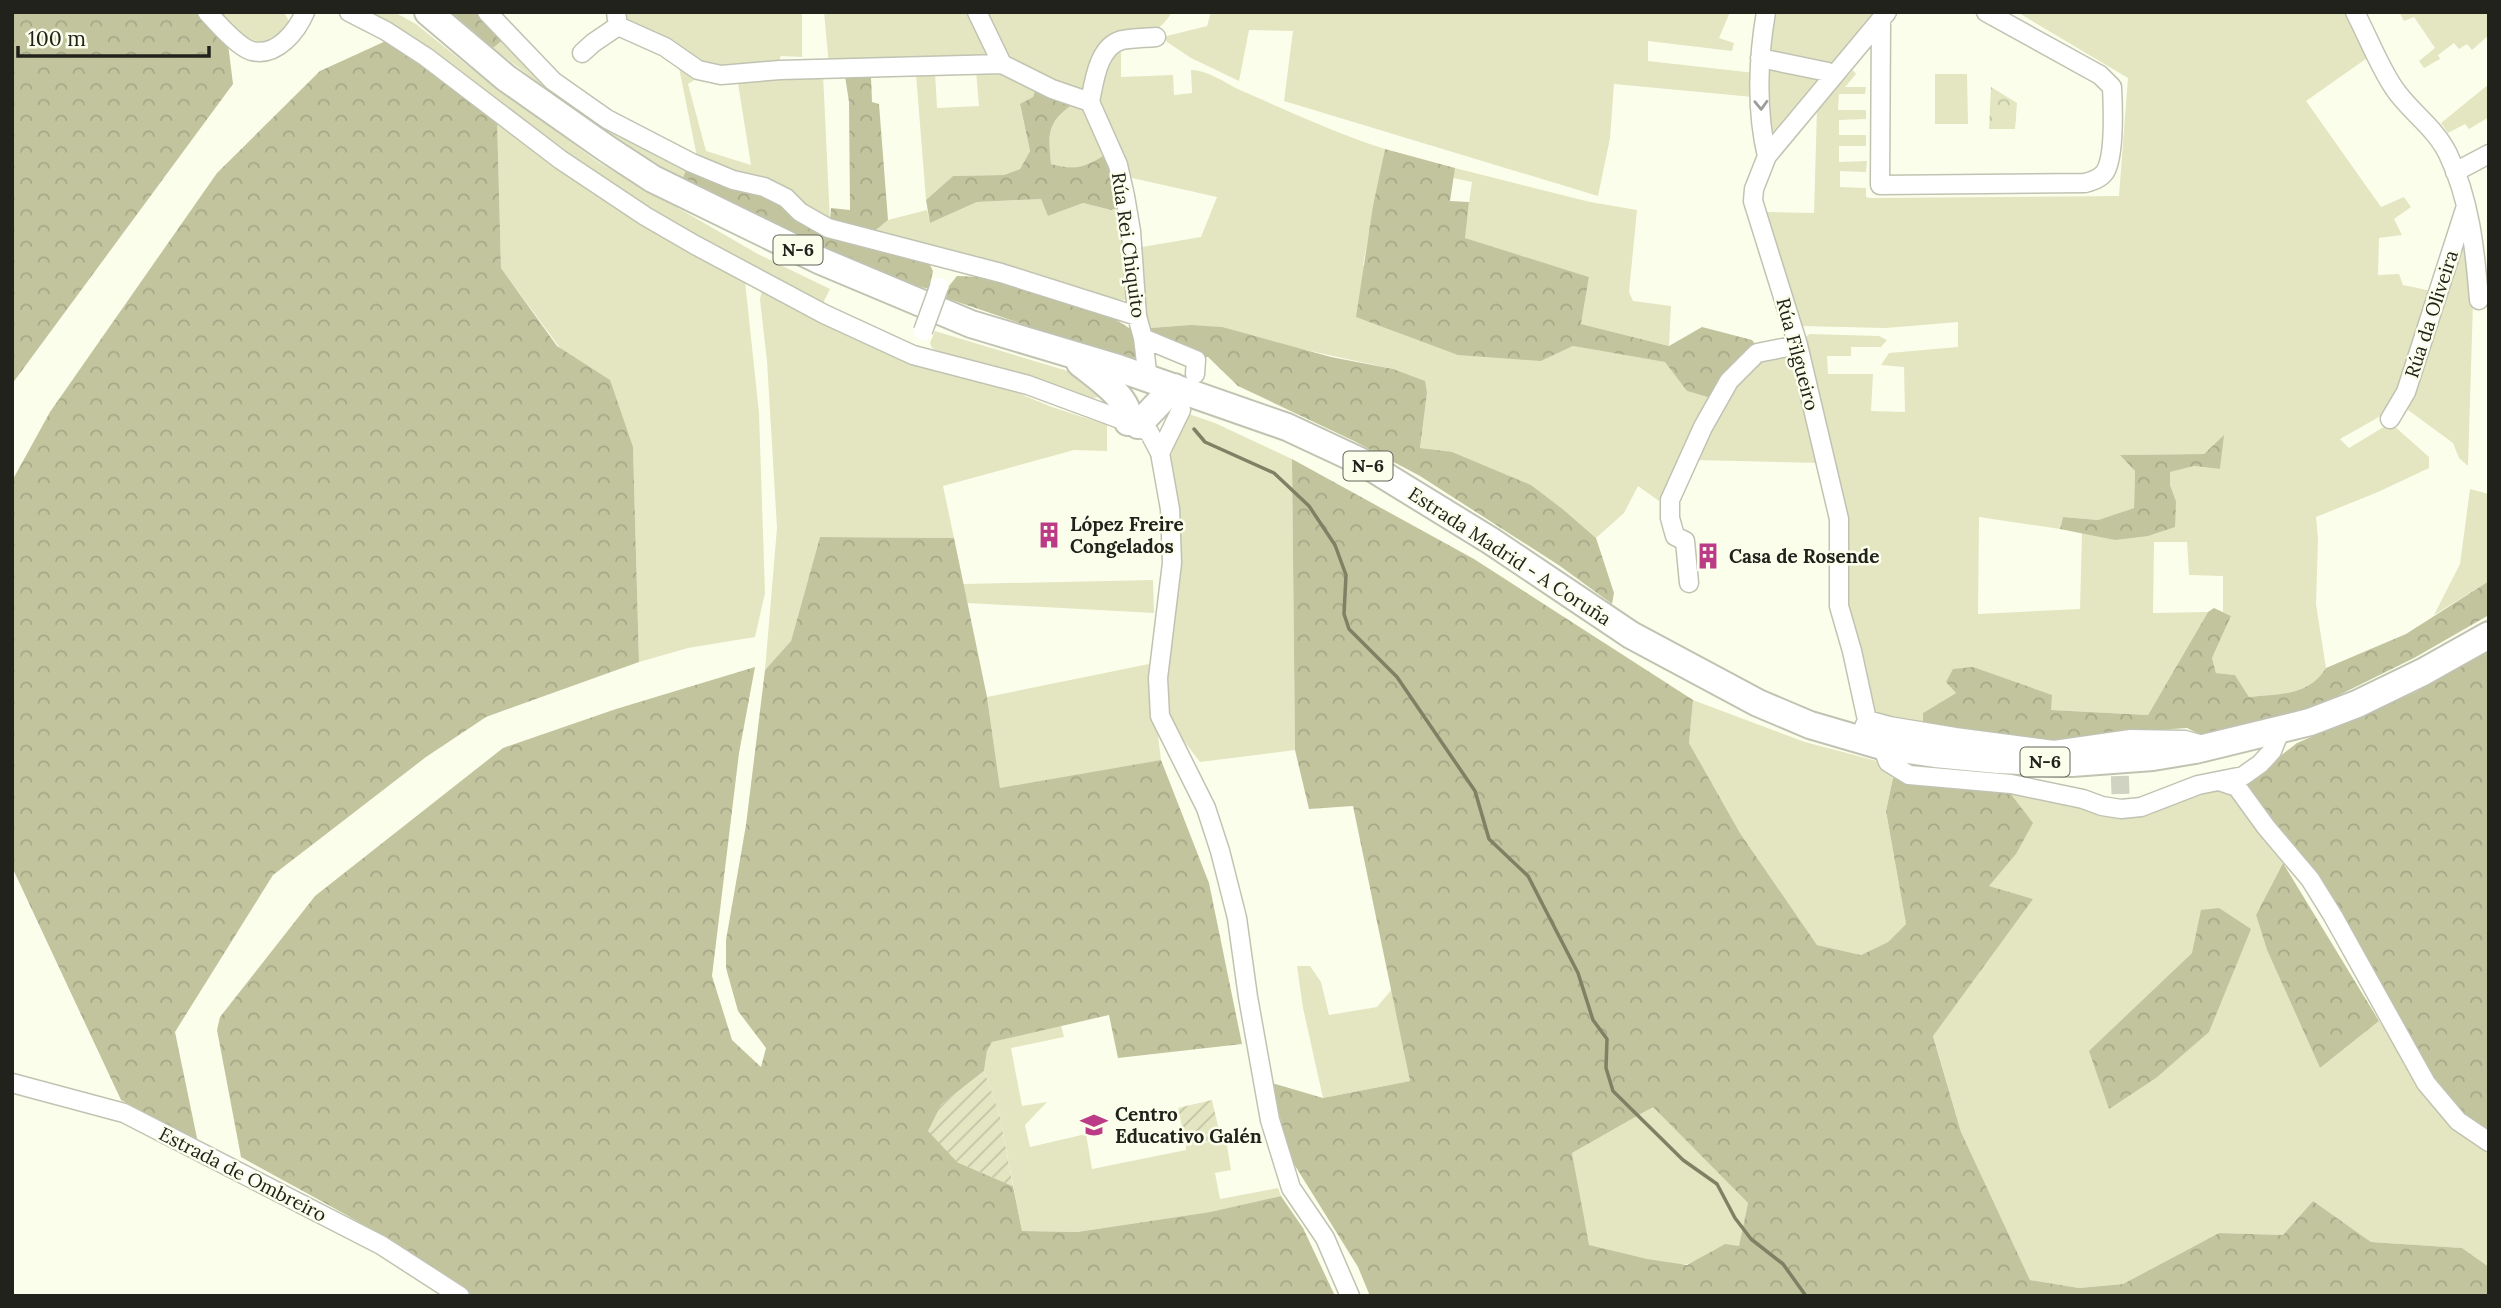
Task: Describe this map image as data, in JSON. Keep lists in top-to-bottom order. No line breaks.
{"streets":{"highway":["N-6","Estrada Madrid - A Coruña"],"street":["Rúa Rei Chiquito","Rúa da Oliveira","Rúa Filgueiro","Estrada de Ombreiro"]},"crossings":[["Rúa Rei Chiquito","Estrada Madrid - A Coruña"],["Rúa Filgueiro","Estrada Madrid - A Coruña"]],"places":{"building":["López Freire Congelados","Casa de Rosende"],"school or university":["Centro Educativo Galén"]},"scale_bar":"100 m"}
